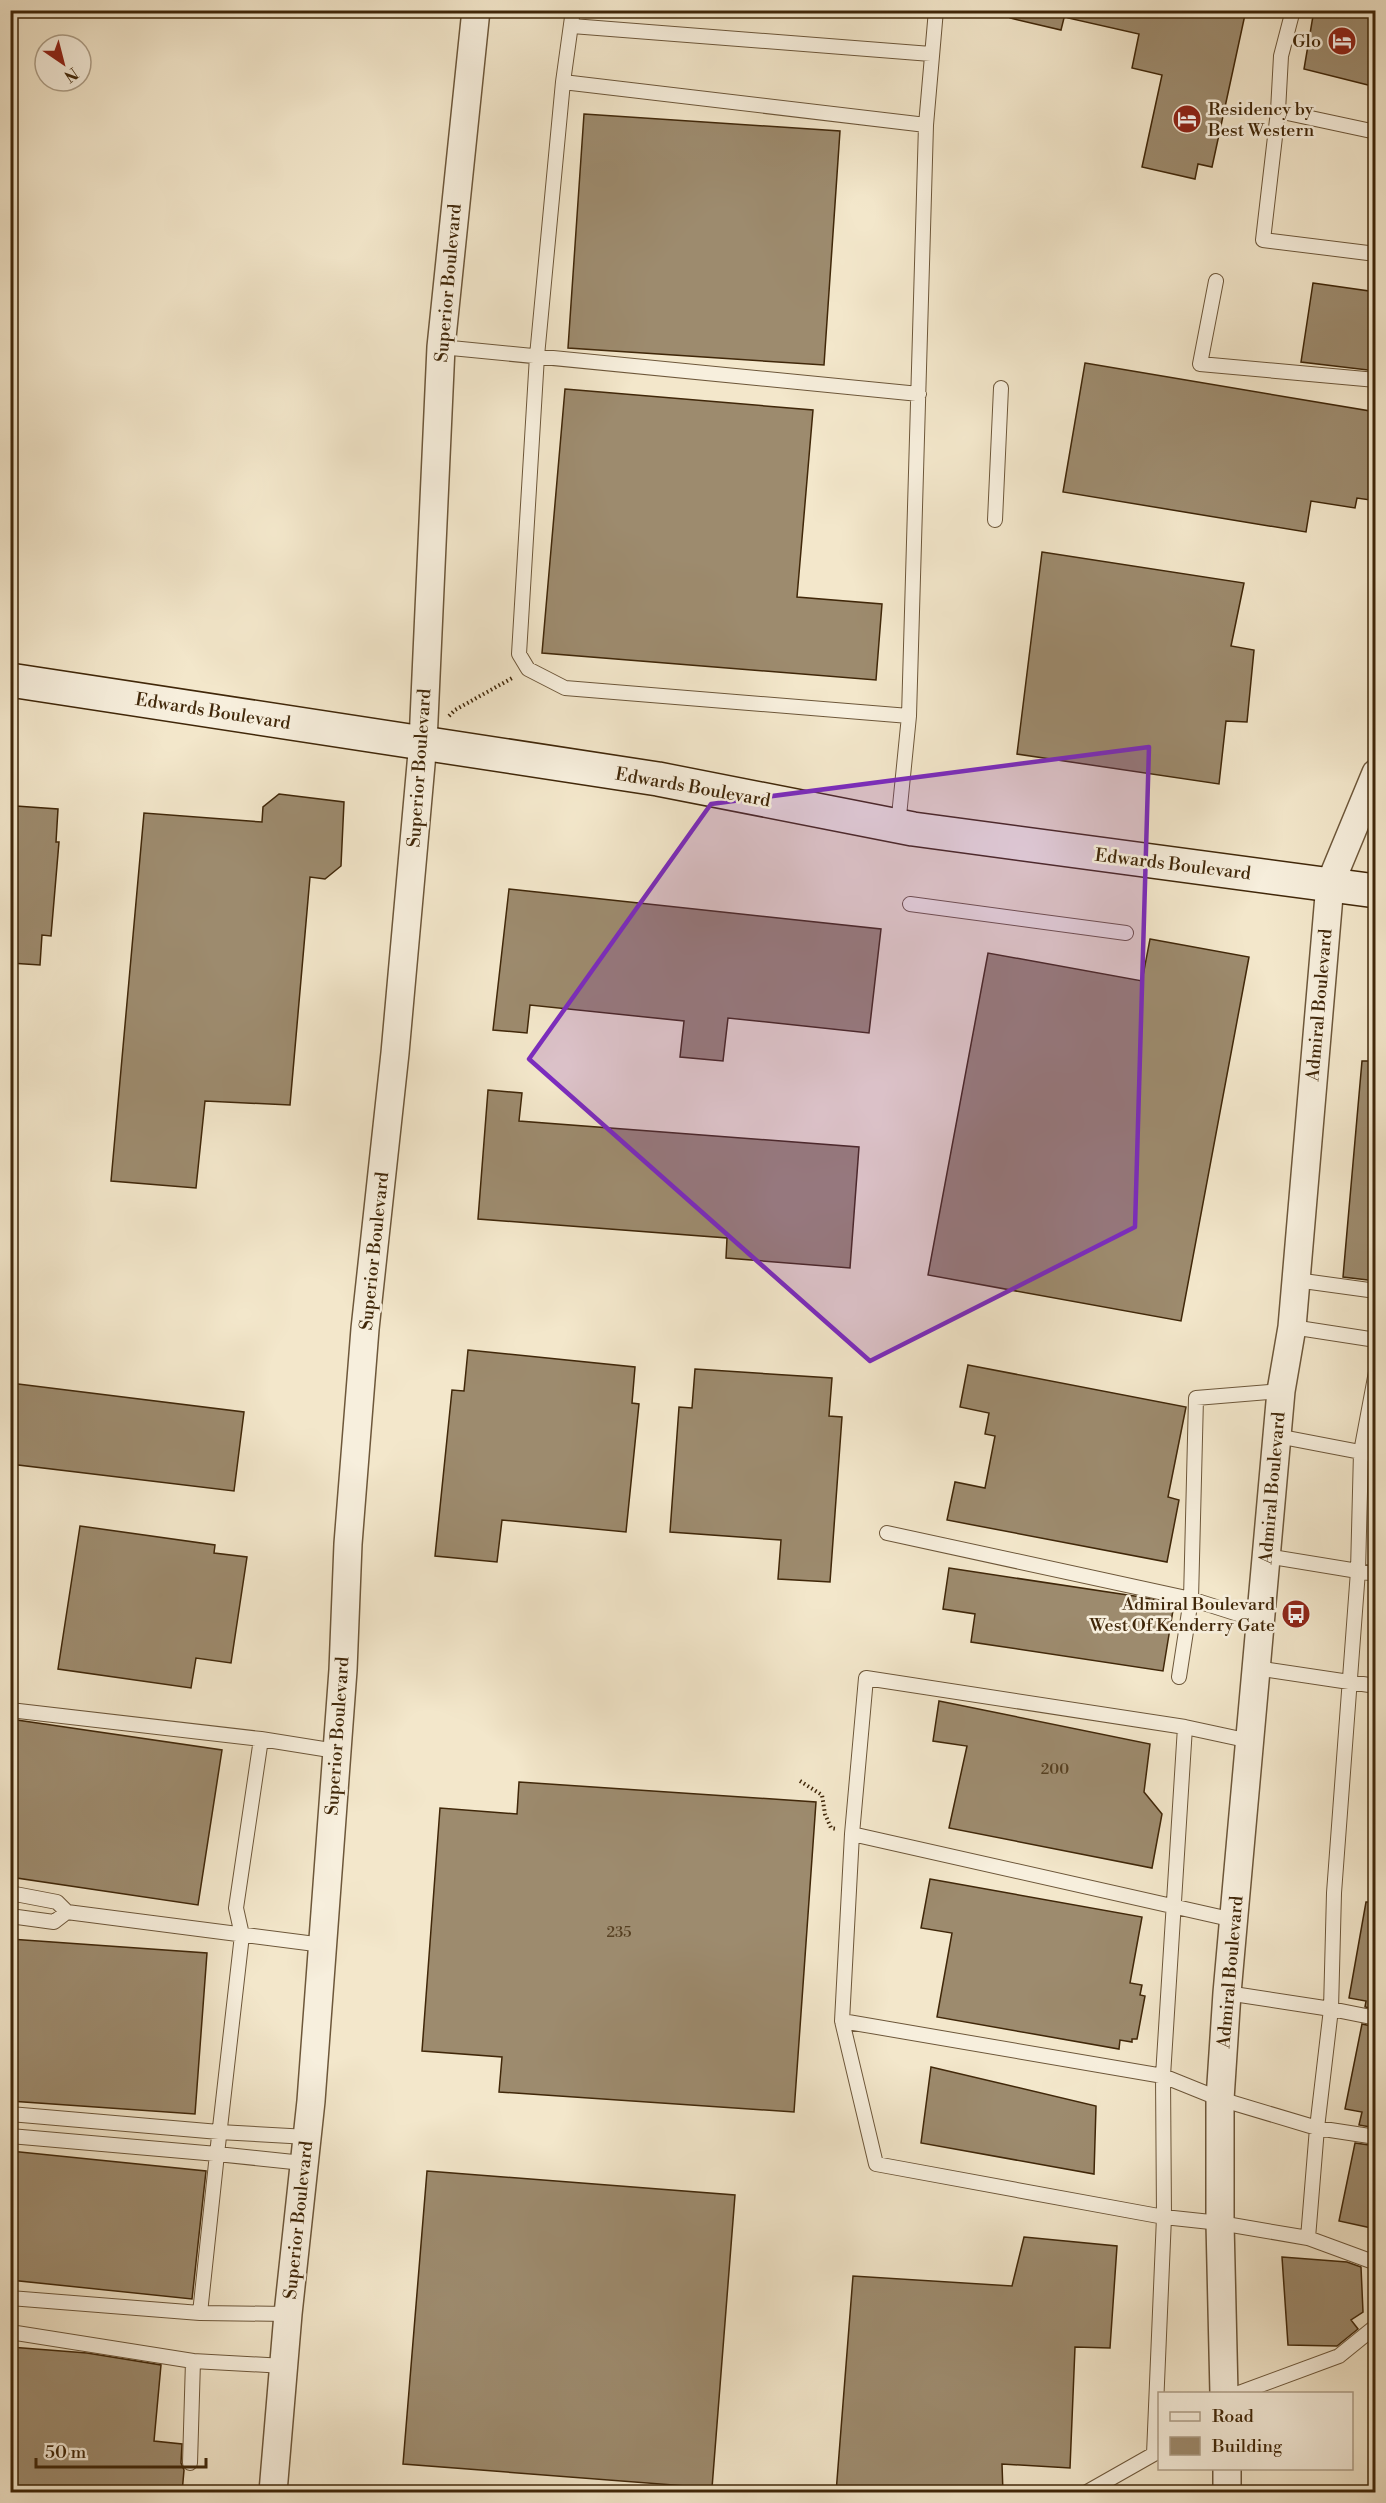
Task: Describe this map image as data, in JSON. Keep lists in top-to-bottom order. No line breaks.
{"streets":{"street":["Superior Boulevard","Edwards Boulevard","Admiral Boulevard"]},"crossings":[["Superior Boulevard","Edwards Boulevard"],["Edwards Boulevard","Admiral Boulevard"]],"places":{"hotel":["Glo","Residency by Best Western"],"bus stop":["Admiral Boulevard West Of Kenderry Gate"]},"house_numbers":["200","235"],"legend":["Road","Building"],"scale_bar":"50 m","north":"bottom right"}
